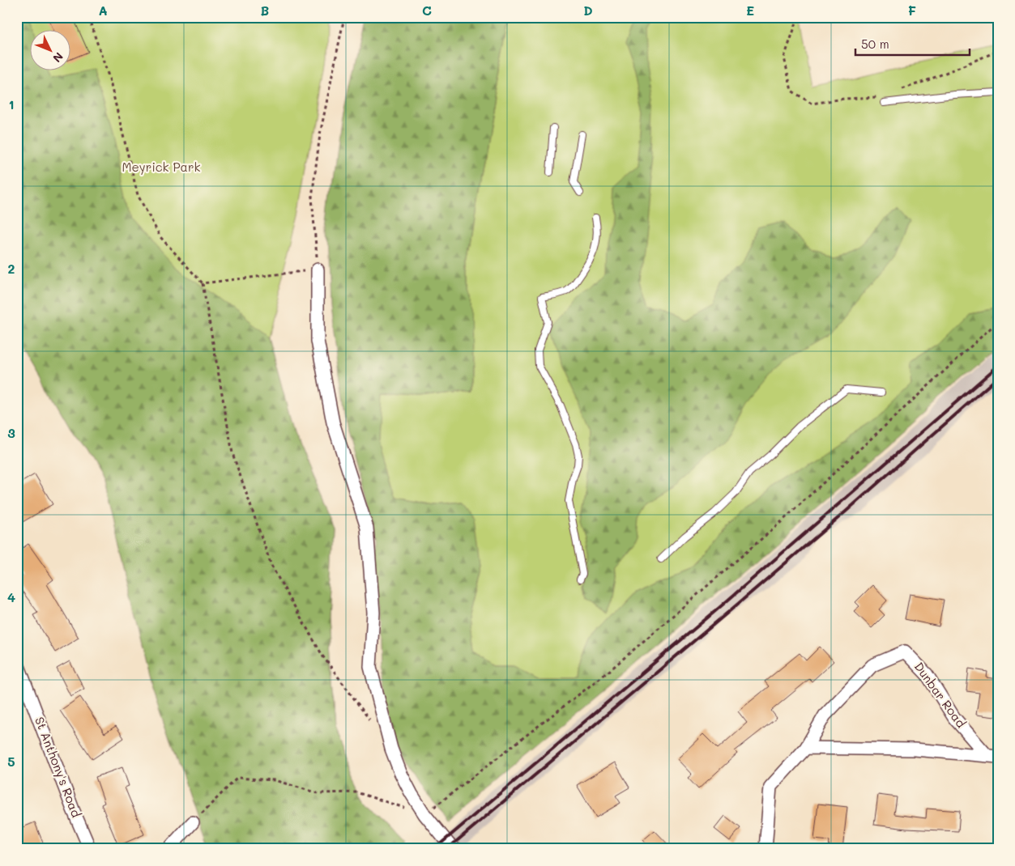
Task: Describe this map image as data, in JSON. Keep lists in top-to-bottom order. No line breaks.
{"streets":{"street":["Dunbar Road","St Anthony's Road"]},"parks":["Meyrick Park"],"scale_bar":"50 m","north":"bottom right","grid":{"columns":["A","B","C","D","E","F"],"rows":["1","2","3","4","5"]}}
